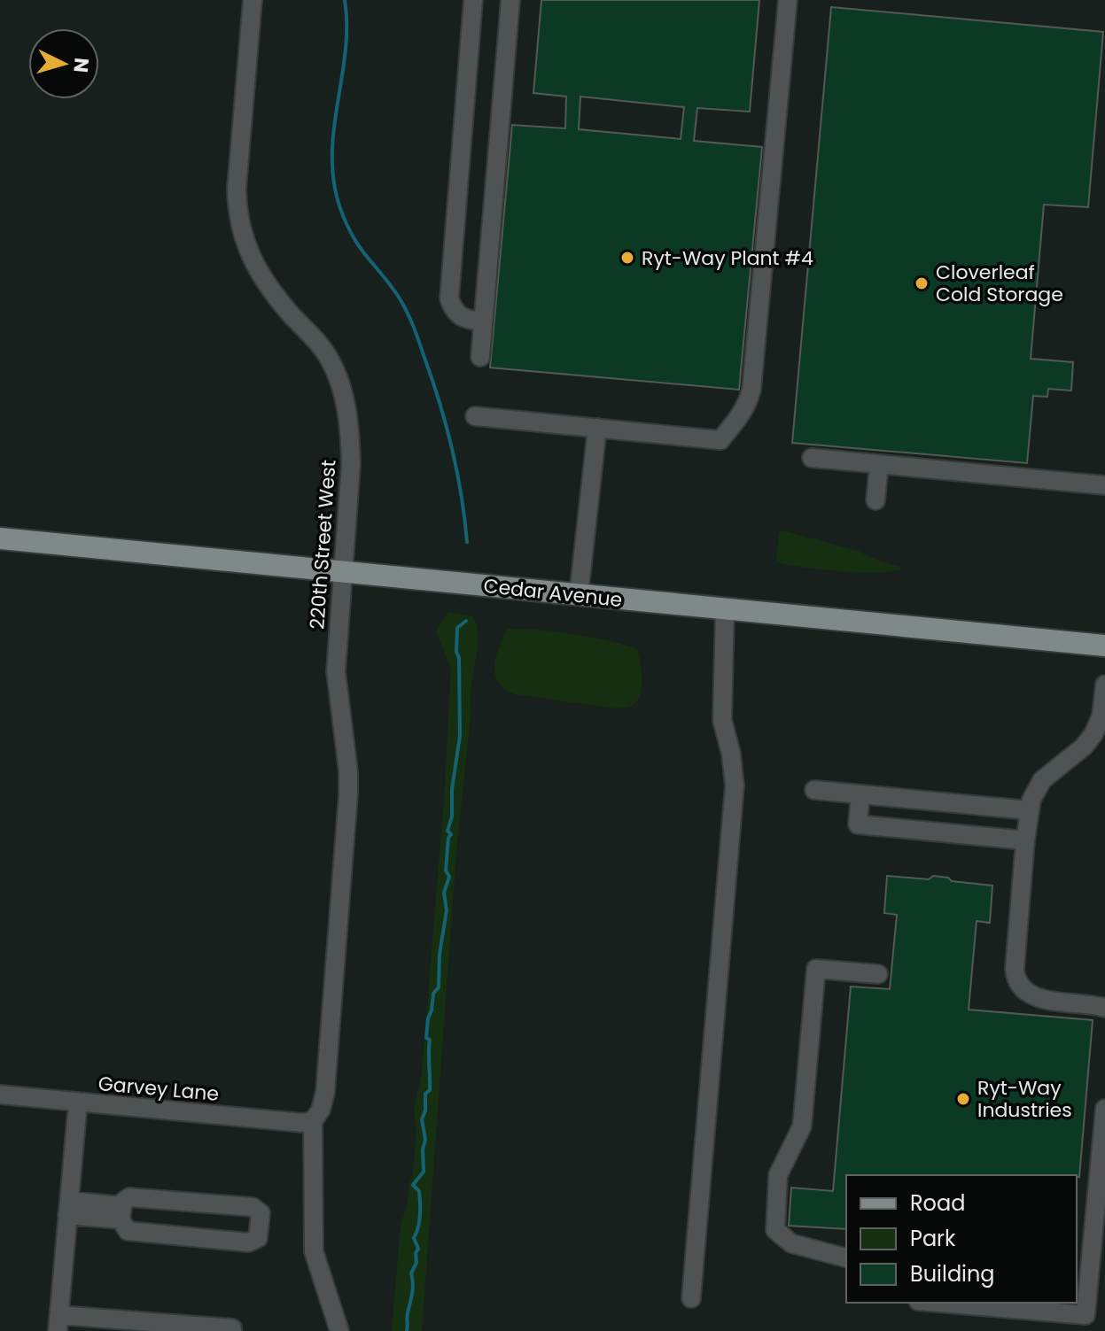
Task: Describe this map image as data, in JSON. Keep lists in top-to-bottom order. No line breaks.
{"streets":{"main road":["Cedar Avenue"],"street":["220th Street West","Garvey Lane"]},"crossings":[["220th Street West","Cedar Avenue"],["220th Street West","Garvey Lane"]],"places":["Ryt-Way Plant #4","Cloverleaf Cold Storage","Ryt-Way Industries"],"legend":["Road","Park","Building"],"north":"right"}
